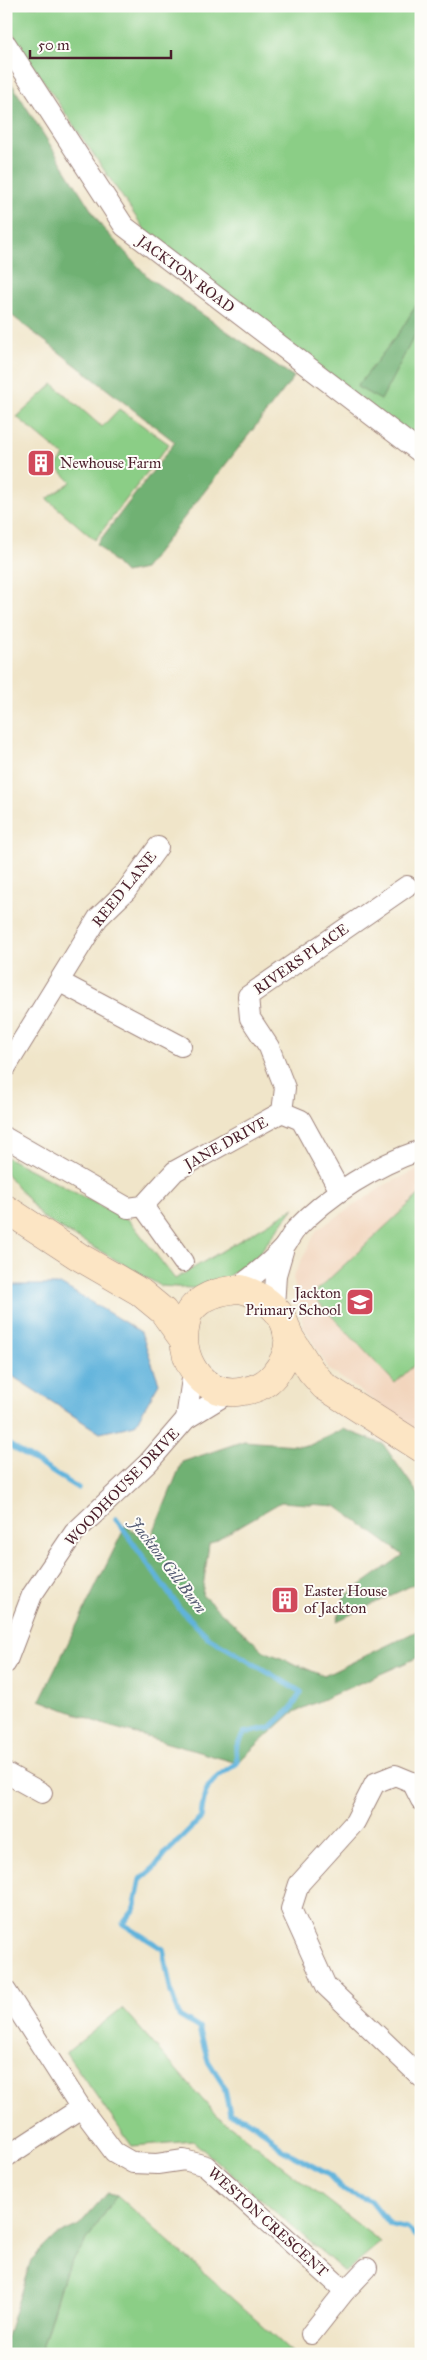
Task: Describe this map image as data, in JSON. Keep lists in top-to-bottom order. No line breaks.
{"streets":{"street":["JACKTON ROAD","REED LANE","RIVERS PLACE","JANE DRIVE","WOODHOUSE DRIVE","WESTON CRESCENT"]},"crossings":[["RIVERS PLACE","JANE DRIVE"]],"water":["Jackton Gill Burn"],"places":{"building":["Newhouse Farm","Easter House of Jackton"],"school or university":["Jackton Primary School"]},"scale_bar":"50 m"}
